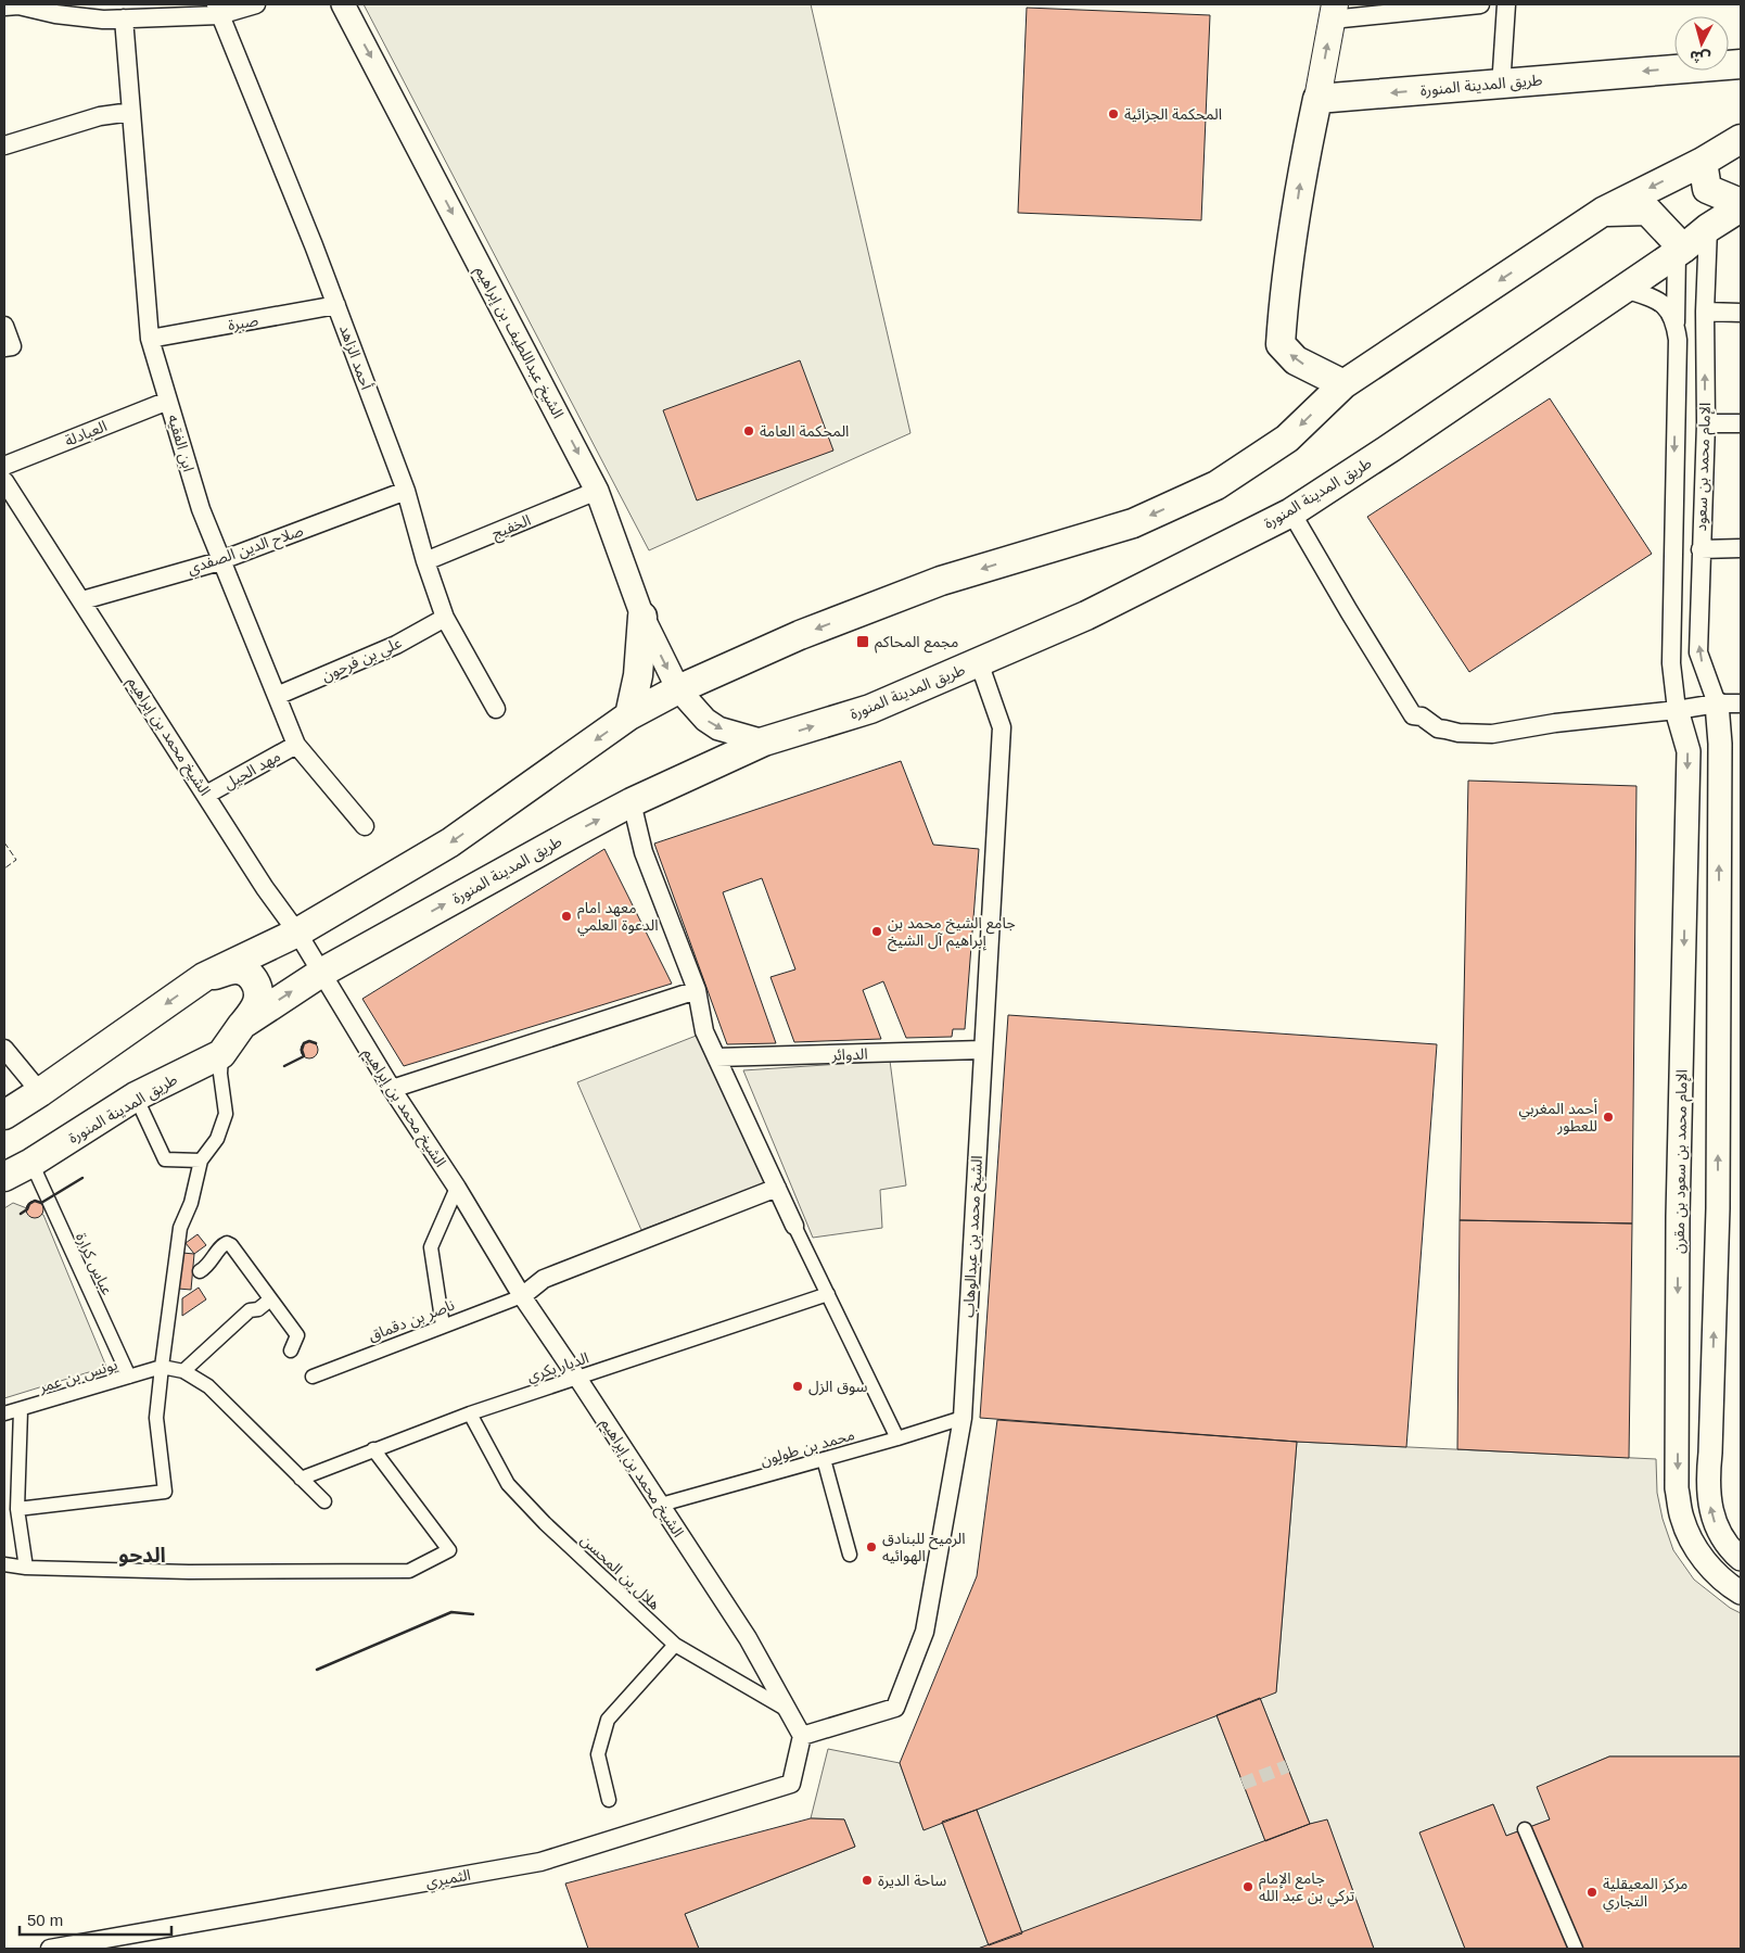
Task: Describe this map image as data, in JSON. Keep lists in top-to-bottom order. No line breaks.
{"streets":{"main road":["طريق المدينة المنورة"],"street":["صبرة","الشيخ عبداللطيف بن إبراهيم","أحمد الزاهد","العبادلة","ابن الفقيه","الإمام محمد بن سعود","الخفيج","صلاح الدين الصفدي","علي بن فرحون","الشيخ محمد بن إبراهيم","مهد الحيل","الدوائر","الإمام محمد بن سعود بن مقرن","الشيخ محمد بن عبدالوهاب","عباس كرارة","ناصر بن دقماق","الديار بكري","يونس بن عمر","محمد بن طولون","هلال بن المحسن","الثميري"]},"crossings":[["طريق المدينة المنورة","الشيخ عبداللطيف بن إبراهيم"],["طريق المدينة المنورة","الإمام محمد بن سعود"],["طريق المدينة المنورة","الشيخ محمد بن إبراهيم"],["طريق المدينة المنورة","الشيخ محمد بن عبدالوهاب"],["طريق المدينة المنورة","عباس كرارة"],["صبرة","أحمد الزاهد"],["صبرة","ابن الفقيه"],["الشيخ عبداللطيف بن إبراهيم","الخفيج"],["أحمد الزاهد","الخفيج"],["أحمد الزاهد","صلاح الدين الصفدي"],["أحمد الزاهد","علي بن فرحون"],["العبادلة","ابن الفقيه"],["ابن الفقيه","صلاح الدين الصفدي"],["ابن الفقيه","علي بن فرحون"],["ابن الفقيه","مهد الحيل"],["الإمام محمد بن سعود","الإمام محمد بن سعود بن مقرن"],["صلاح الدين الصفدي","الشيخ محمد بن إبراهيم"],["الشيخ محمد بن إبراهيم","مهد الحيل"],["الشيخ محمد بن إبراهيم","الشيخ محمد بن عبدالوهاب"],["الشيخ محمد بن إبراهيم","ناصر بن دقماق"],["الشيخ محمد بن إبراهيم","الديار بكري"],["الشيخ محمد بن إبراهيم","محمد بن طولون"],["الشيخ محمد بن إبراهيم","هلال بن المحسن"],["الشيخ محمد بن إبراهيم","الثميري"],["الدوائر","الشيخ محمد بن عبدالوهاب"],["الشيخ محمد بن عبدالوهاب","محمد بن طولون"],["الشيخ محمد بن عبدالوهاب","الثميري"],["عباس كرارة","يونس بن عمر"],["الديار بكري","هلال بن المحسن"]],"one_way":["الشيخ عبداللطيف بن إبراهيم"],"districts":["الدحو"],"places":{"other":["المحكمة الجزائية","المحكمة العامة","معهد امام الدعوة العلمي","جامع الشيخ محمد بن إبراهيم آل الشيخ","أحمد المغربي للعطور","سوق الزل","الرميح للبنادق الهوائيه","ساحة الديرة","جامع الإمام تركي بن عبد الله","مركز المعيقلية التجاري"],"transit":["مجمع المحاكم"]},"scale_bar":"50 m","north":"bottom"}
